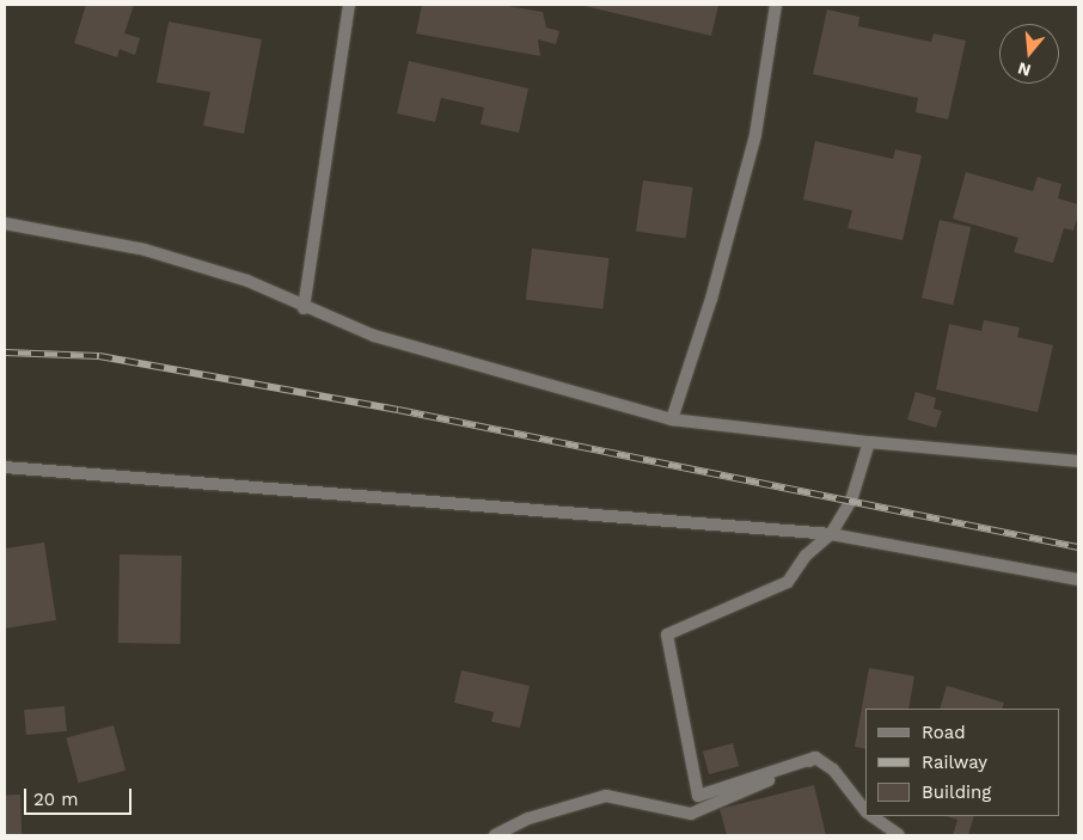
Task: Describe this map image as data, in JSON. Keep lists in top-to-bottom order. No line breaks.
{"legend":["Road","Railway","Building"],"scale_bar":"20 m","north":"bottom"}
